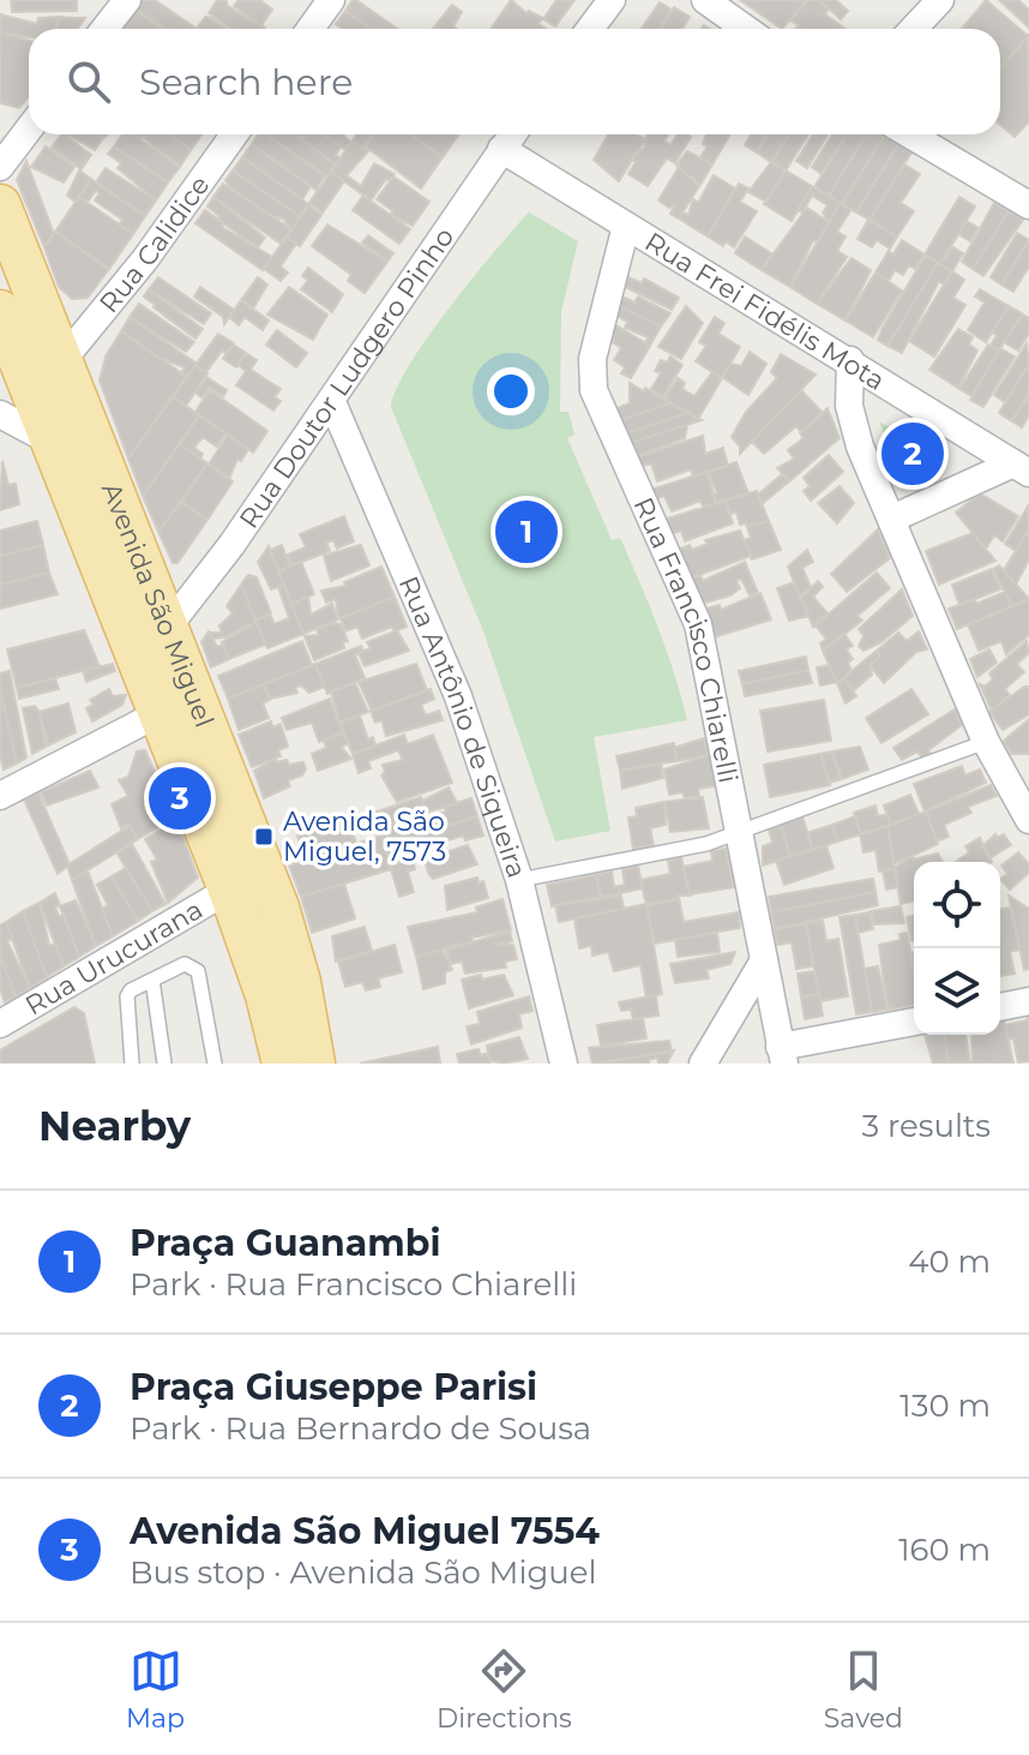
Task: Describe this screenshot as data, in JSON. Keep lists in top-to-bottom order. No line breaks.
{"streets":{"main road":["Avenida São Miguel"],"street":["Rua Calidice","Rua Frei Fidélis Mota","Rua Doutor Ludgero Pinho","Rua Francisco Chiarelli","Rua Antônio de Siqueira","Rua Urucurana"]},"crossings":[["Rua Calidice","Avenida São Miguel"],["Rua Frei Fidélis Mota","Rua Doutor Ludgero Pinho"],["Rua Frei Fidélis Mota","Rua Francisco Chiarelli"],["Rua Doutor Ludgero Pinho","Avenida São Miguel"],["Rua Doutor Ludgero Pinho","Rua Antônio de Siqueira"],["Avenida São Miguel","Rua Urucurana"]],"places":{"transit":["Avenida São Miguel, 7573"]},"page":{"search":"Search here","pins":["2","1","3"],"heading":["Nearby","3 results"],"list":[{"mark":"1","name":"Praça Guanambi","note":"Park · Rua Francisco Chiarelli","value":"40 m"},{"mark":"2","name":"Praça Giuseppe Parisi","note":"Park · Rua Bernardo de Sousa","value":"130 m"},{"mark":"3","name":"Avenida São Miguel 7554","note":"Bus stop · Avenida São Miguel","value":"160 m"}],"nav":["Map","Directions","Saved"]}}
